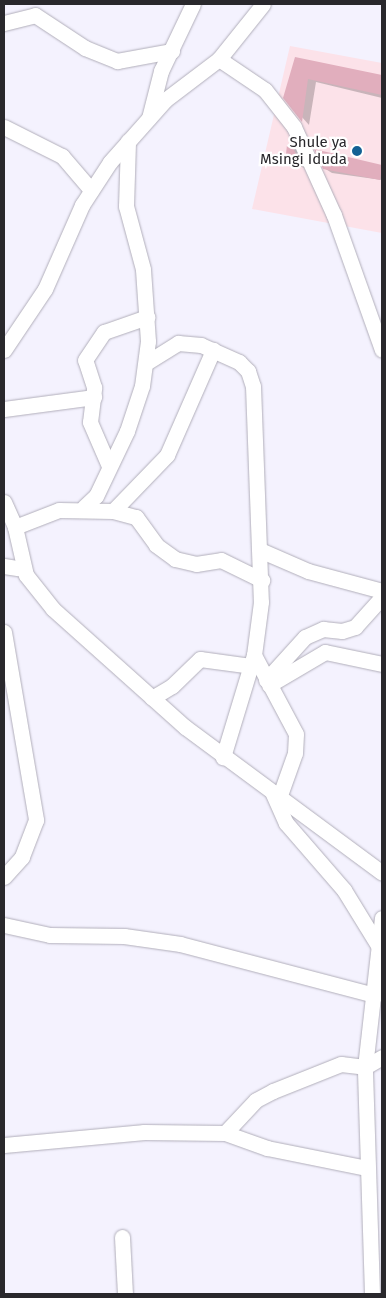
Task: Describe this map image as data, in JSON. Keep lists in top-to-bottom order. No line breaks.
{"places":["Shule ya Msingi Iduda"]}
